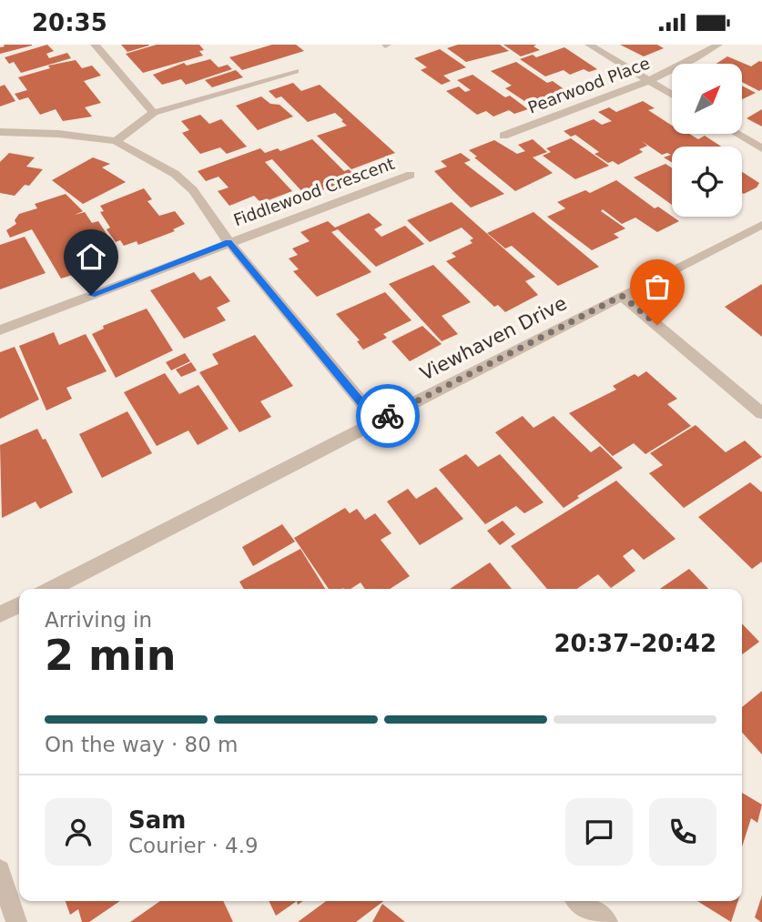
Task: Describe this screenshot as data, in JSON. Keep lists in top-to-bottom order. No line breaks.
{"streets":{"street":["Pearwood Place","Fiddlewood Crescent","Viewhaven Drive"]},"crossings":[["Fiddlewood Crescent","Viewhaven Drive"]],"north":"top right","page":{"status":"20:35","heading":["2 min","Arriving in","20:37–20:42"],"panel":["Sam","Courier · 4.9"],"bar":"On the way · 80 m"}}
